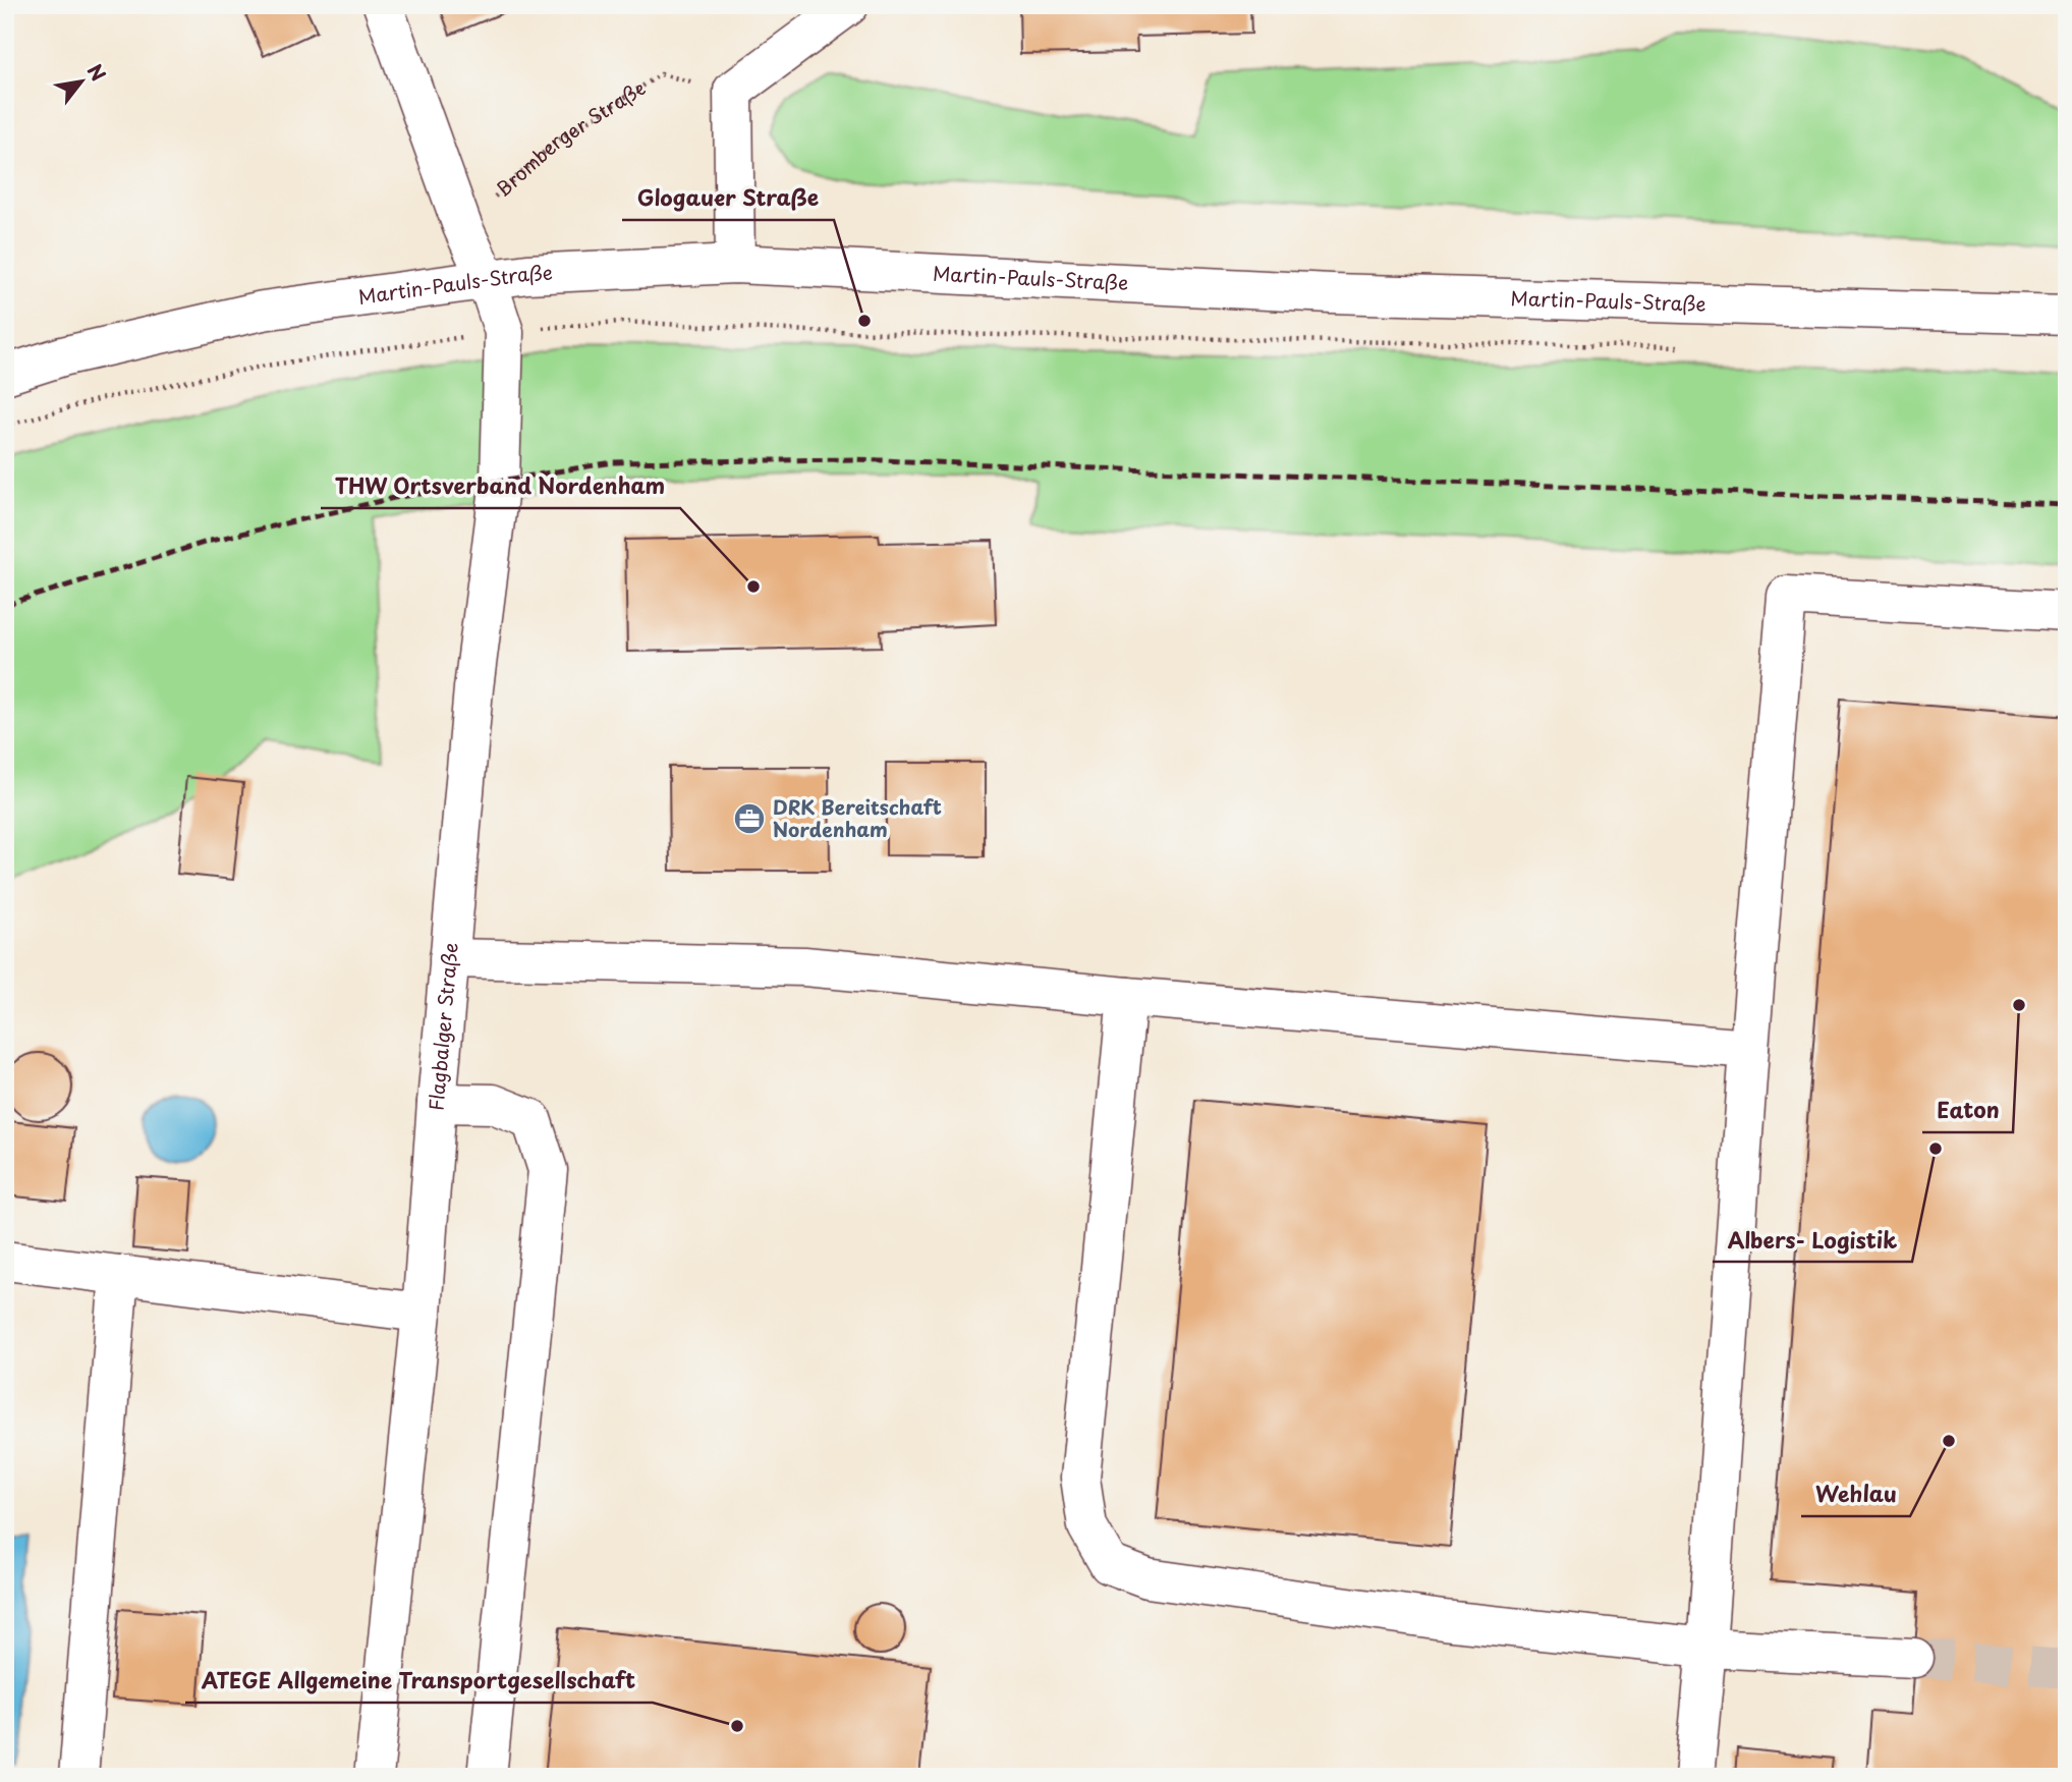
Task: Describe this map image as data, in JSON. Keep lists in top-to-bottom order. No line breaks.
{"streets":{"street":["Martin-Pauls-Straße","Flagbalger Straße"],"path":["Bromberger Straße"]},"crossings":[["Bromberger Straße","Flagbalger Straße"],["Martin-Pauls-Straße","Flagbalger Straße"]],"places":{"other":["Glogauer Straße","THW Ortsverband Nordenham","Eaton","Albers- Logistik","Wehlau","ATEGE Allgemeine Transportgesellschaft"],"office":["DRK Bereitschaft Nordenham"]},"north":"top right"}
